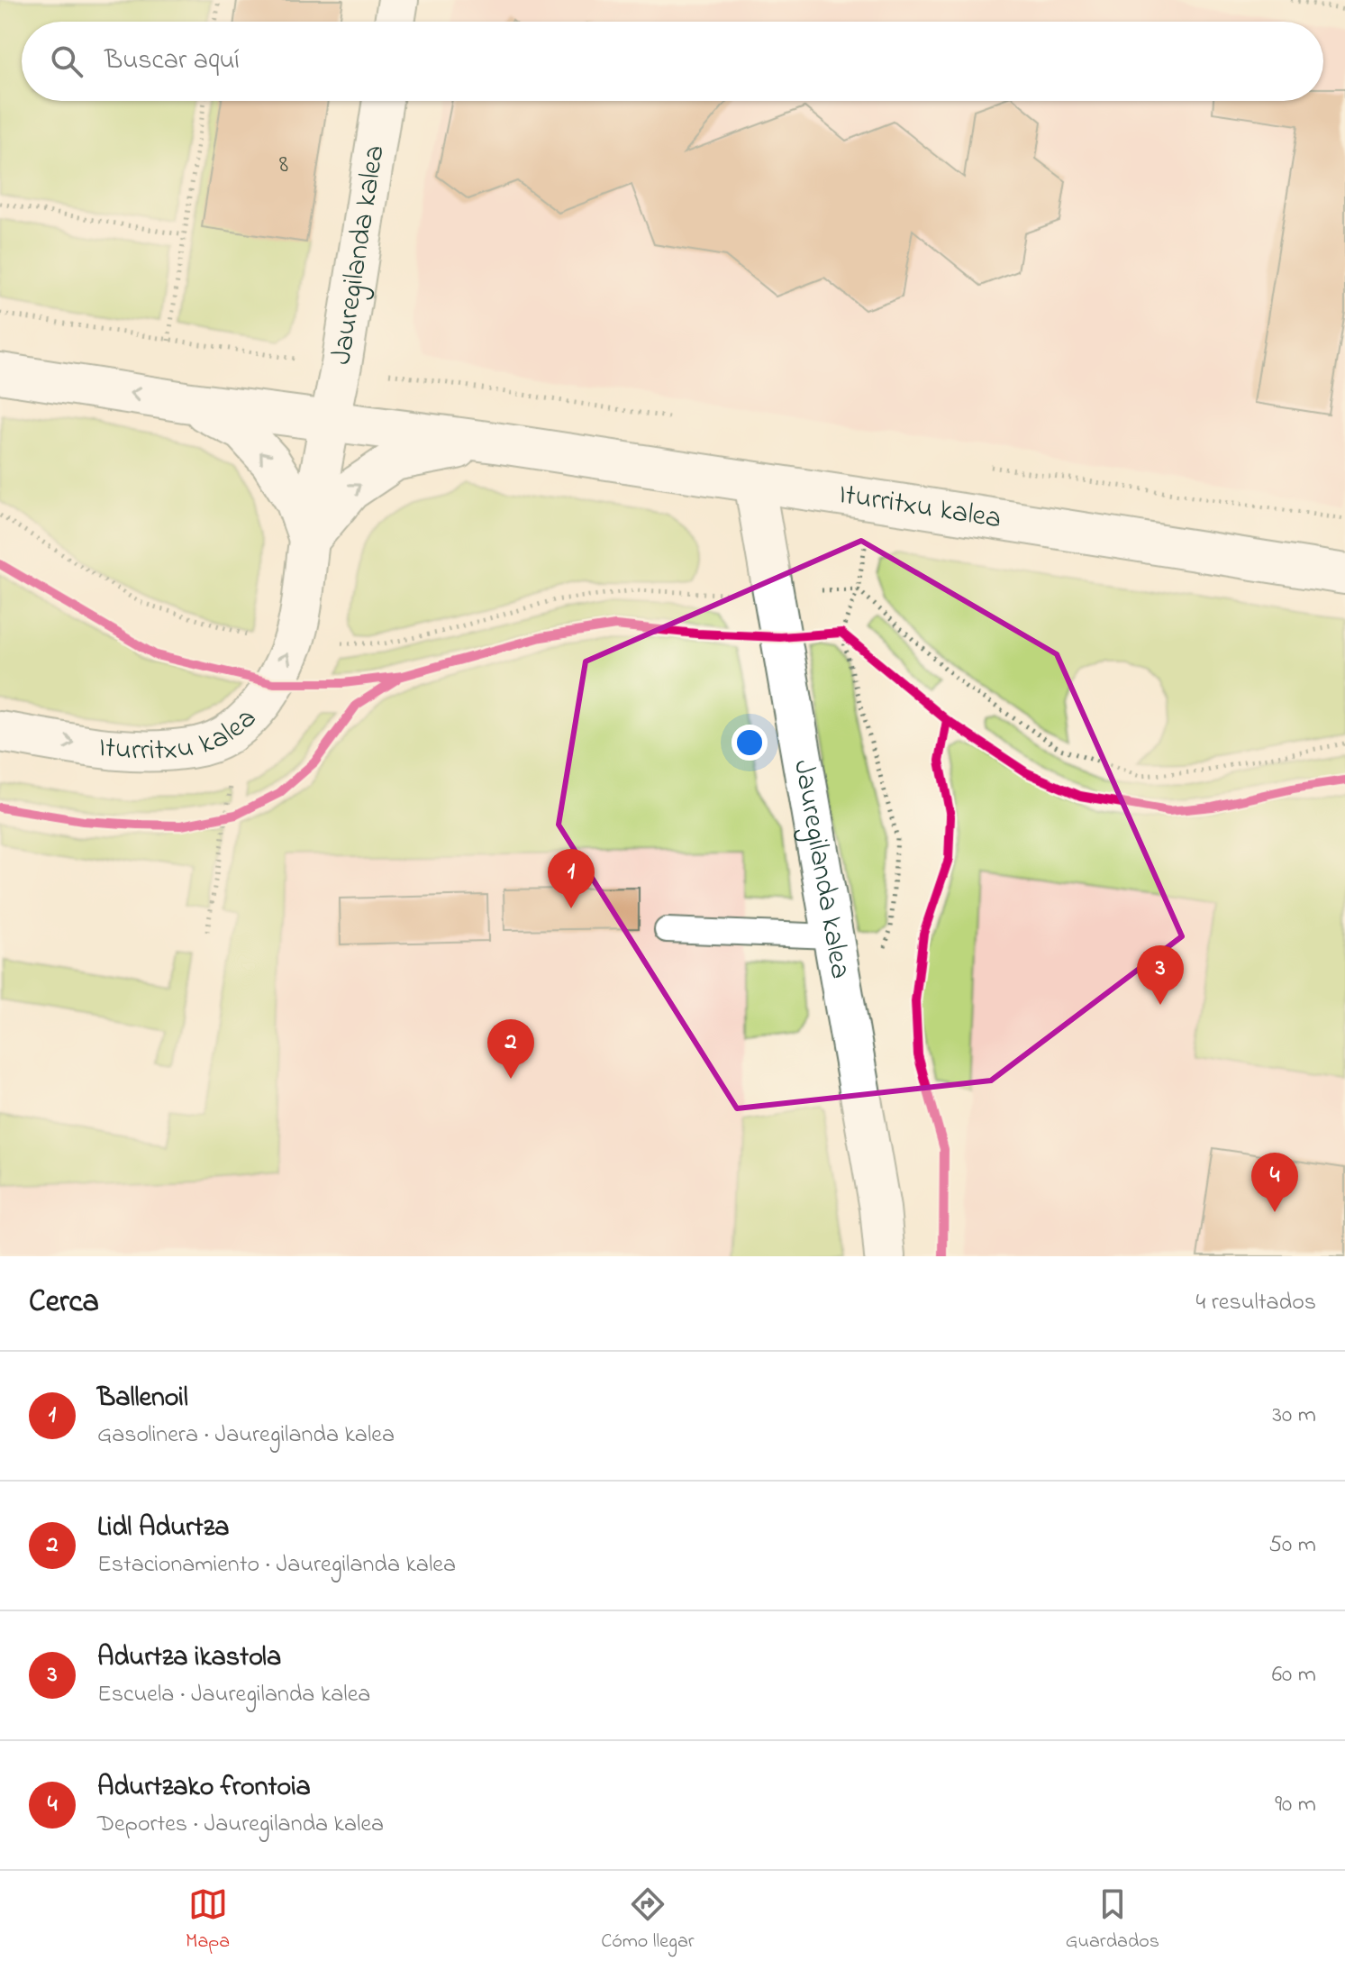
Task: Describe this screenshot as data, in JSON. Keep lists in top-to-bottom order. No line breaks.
{"streets":{"main road":["Jauregilanda kalea","Iturritxu kalea"]},"crossings":[["Jauregilanda kalea","Iturritxu kalea"]],"house_numbers":["8"],"page":{"search":"Buscar aquí","pins":["1","3","2","4"],"heading":["Cerca","4 resultados"],"list":[{"mark":"1","name":"Ballenoil","note":"Gasolinera · Jauregilanda kalea","value":"30 m"},{"mark":"2","name":"Lidl Adurtza","note":"Estacionamiento · Jauregilanda kalea","value":"50 m"},{"mark":"3","name":"Adurtza ikastola","note":"Escuela · Jauregilanda kalea","value":"60 m"},{"mark":"4","name":"Adurtzako frontoia","note":"Deportes · Jauregilanda kalea","value":"90 m"}],"nav":["Mapa","Cómo llegar","Guardados"]}}
